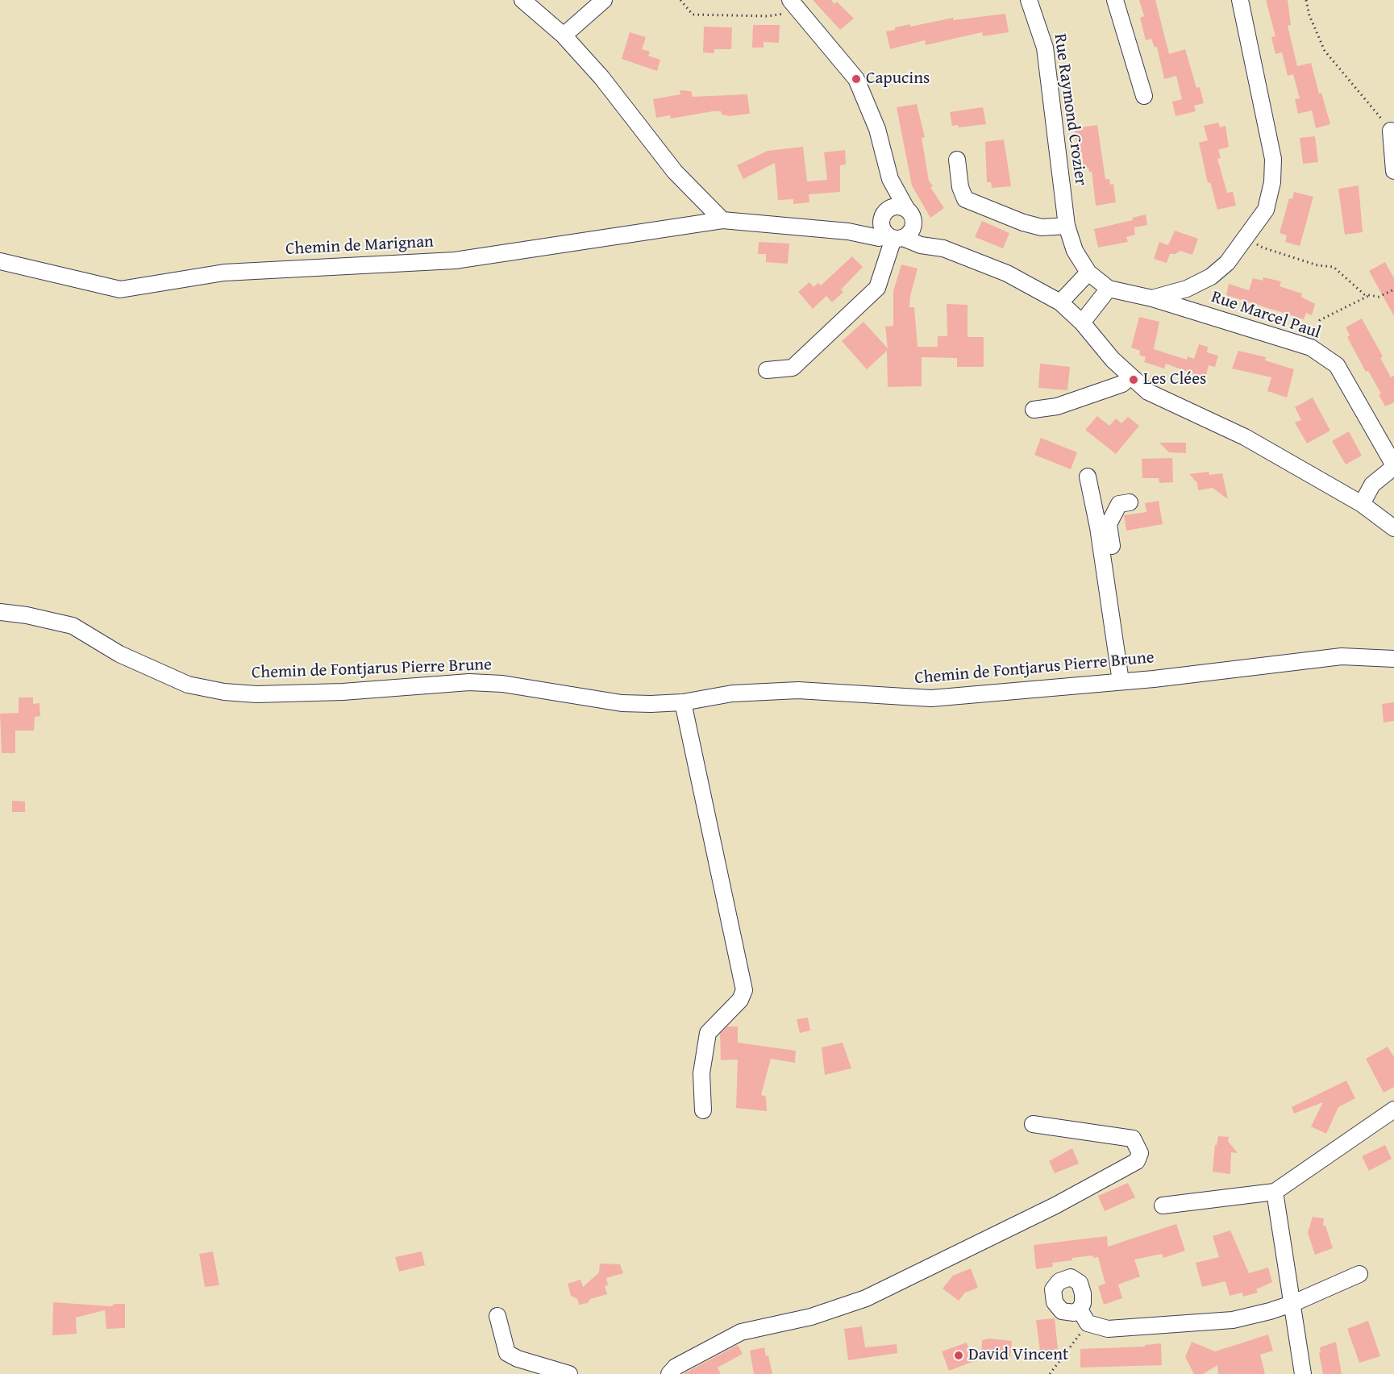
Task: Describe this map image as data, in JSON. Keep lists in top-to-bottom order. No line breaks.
{"streets":{"street":["Rue Raymond Crozier","Chemin de Marignan","Rue Marcel Paul","Chemin de Fontjarus Pierre Brune"]},"crossings":[["Rue Raymond Crozier","Rue Marcel Paul"]],"places":["Capucins","Les Clées","David Vincent"]}
